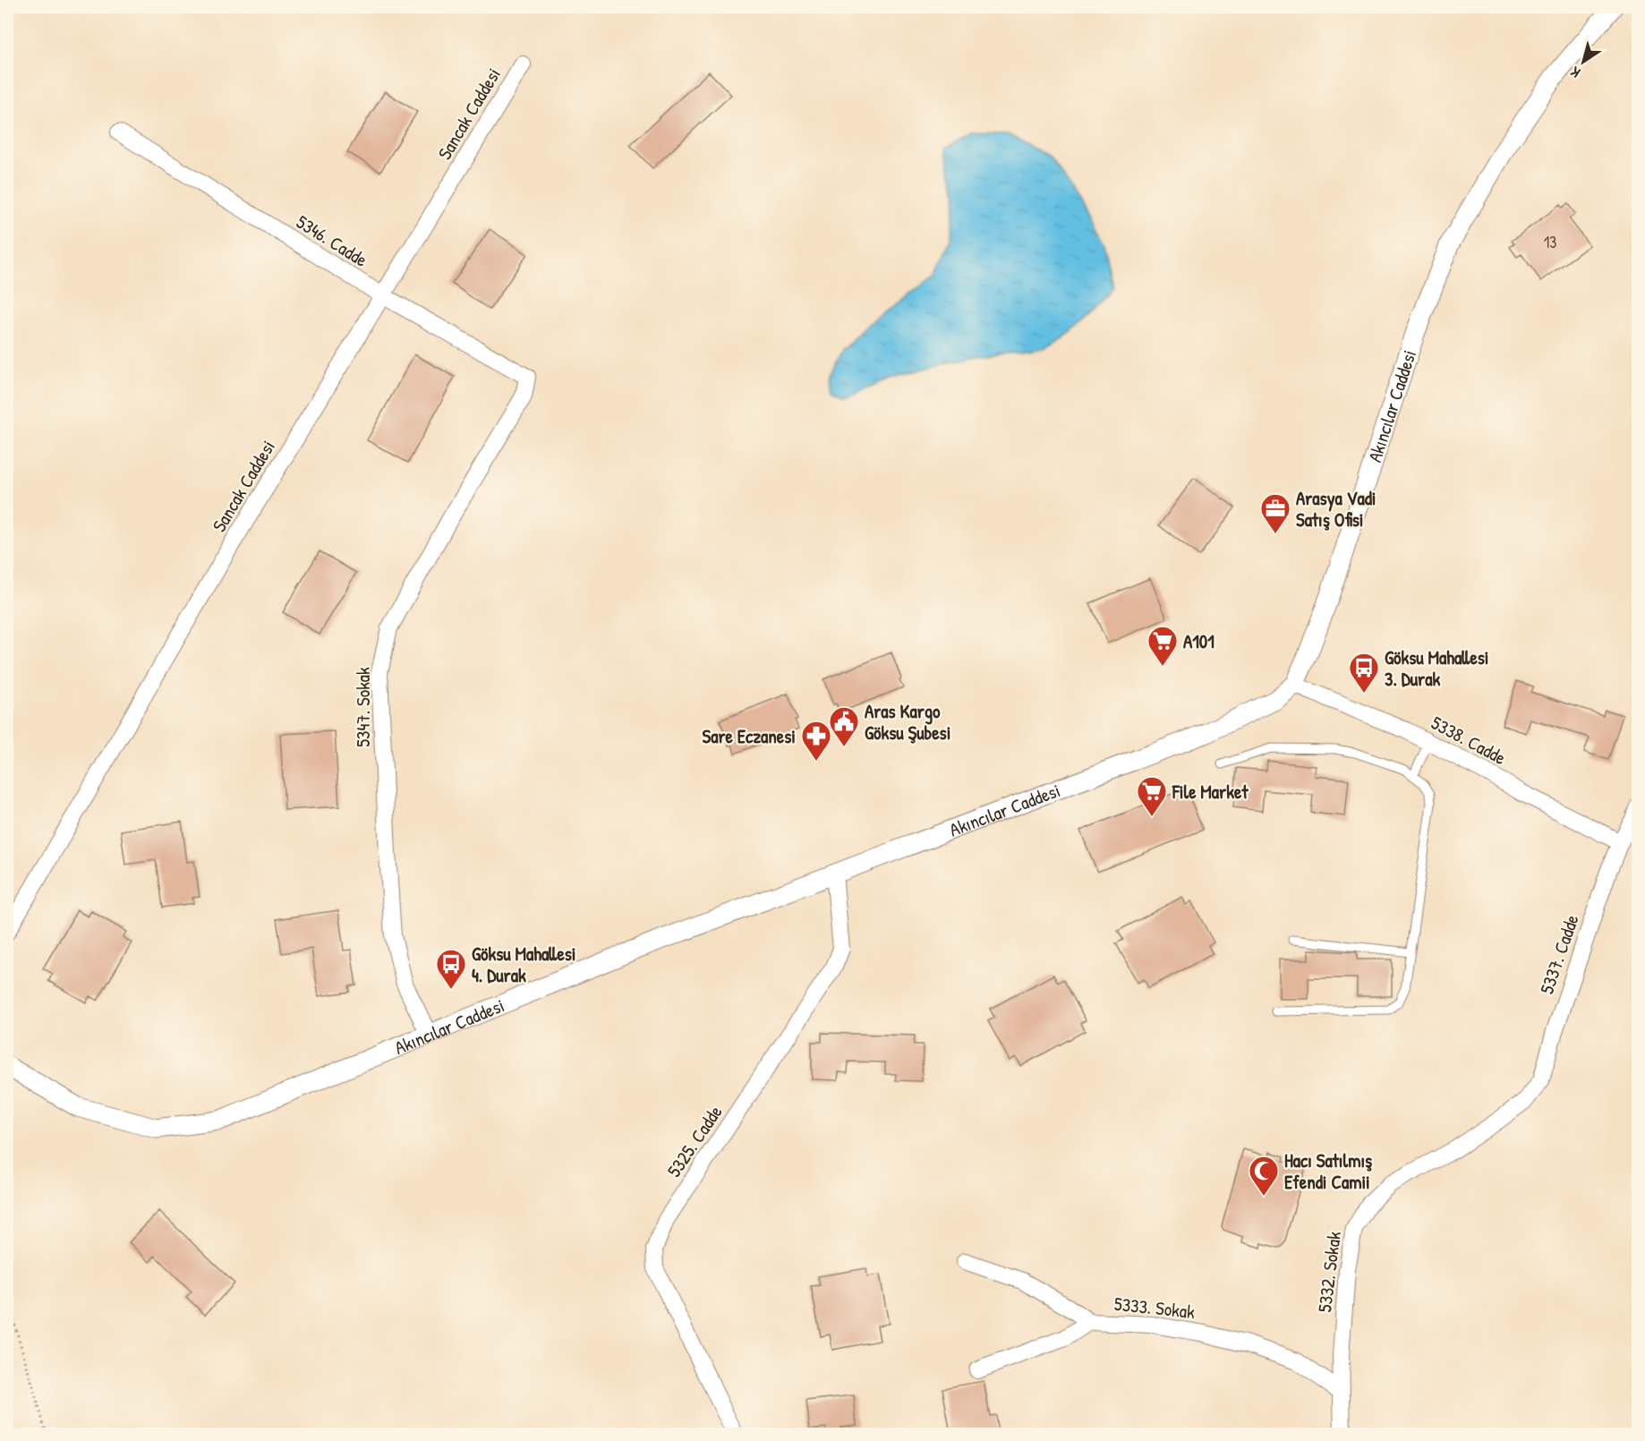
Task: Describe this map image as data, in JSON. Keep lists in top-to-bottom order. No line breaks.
{"streets":{"street":["Sancak Caddesi","5346. Cadde","Akıncılar Caddesi","5347. Sokak","5338. Cadde","5337. Cadde","5325. Cadde","5332. Sokak","5333. Sokak"]},"crossings":[["Sancak Caddesi","5346. Cadde"],["5346. Cadde","5347. Sokak"],["Akıncılar Caddesi","5347. Sokak"],["Akıncılar Caddesi","5338. Cadde"],["Akıncılar Caddesi","5325. Cadde"],["5338. Cadde","5337. Cadde"],["5337. Cadde","5332. Sokak"],["5332. Sokak","5333. Sokak"]],"places":{"office":["Arasya Vadi Satış Ofisi"],"supermarket":["A101","File Market"],"bus stop":["Göksu Mahallesi 3. Durak","Göksu Mahallesi 4. Durak"],"public building":["Aras Kargo Göksu Şubesi"],"pharmacy":["Sare Eczanesi"],"mosque":["Hacı Satılmış Efendi Camii"]},"house_numbers":["13"],"north":"bottom left"}
